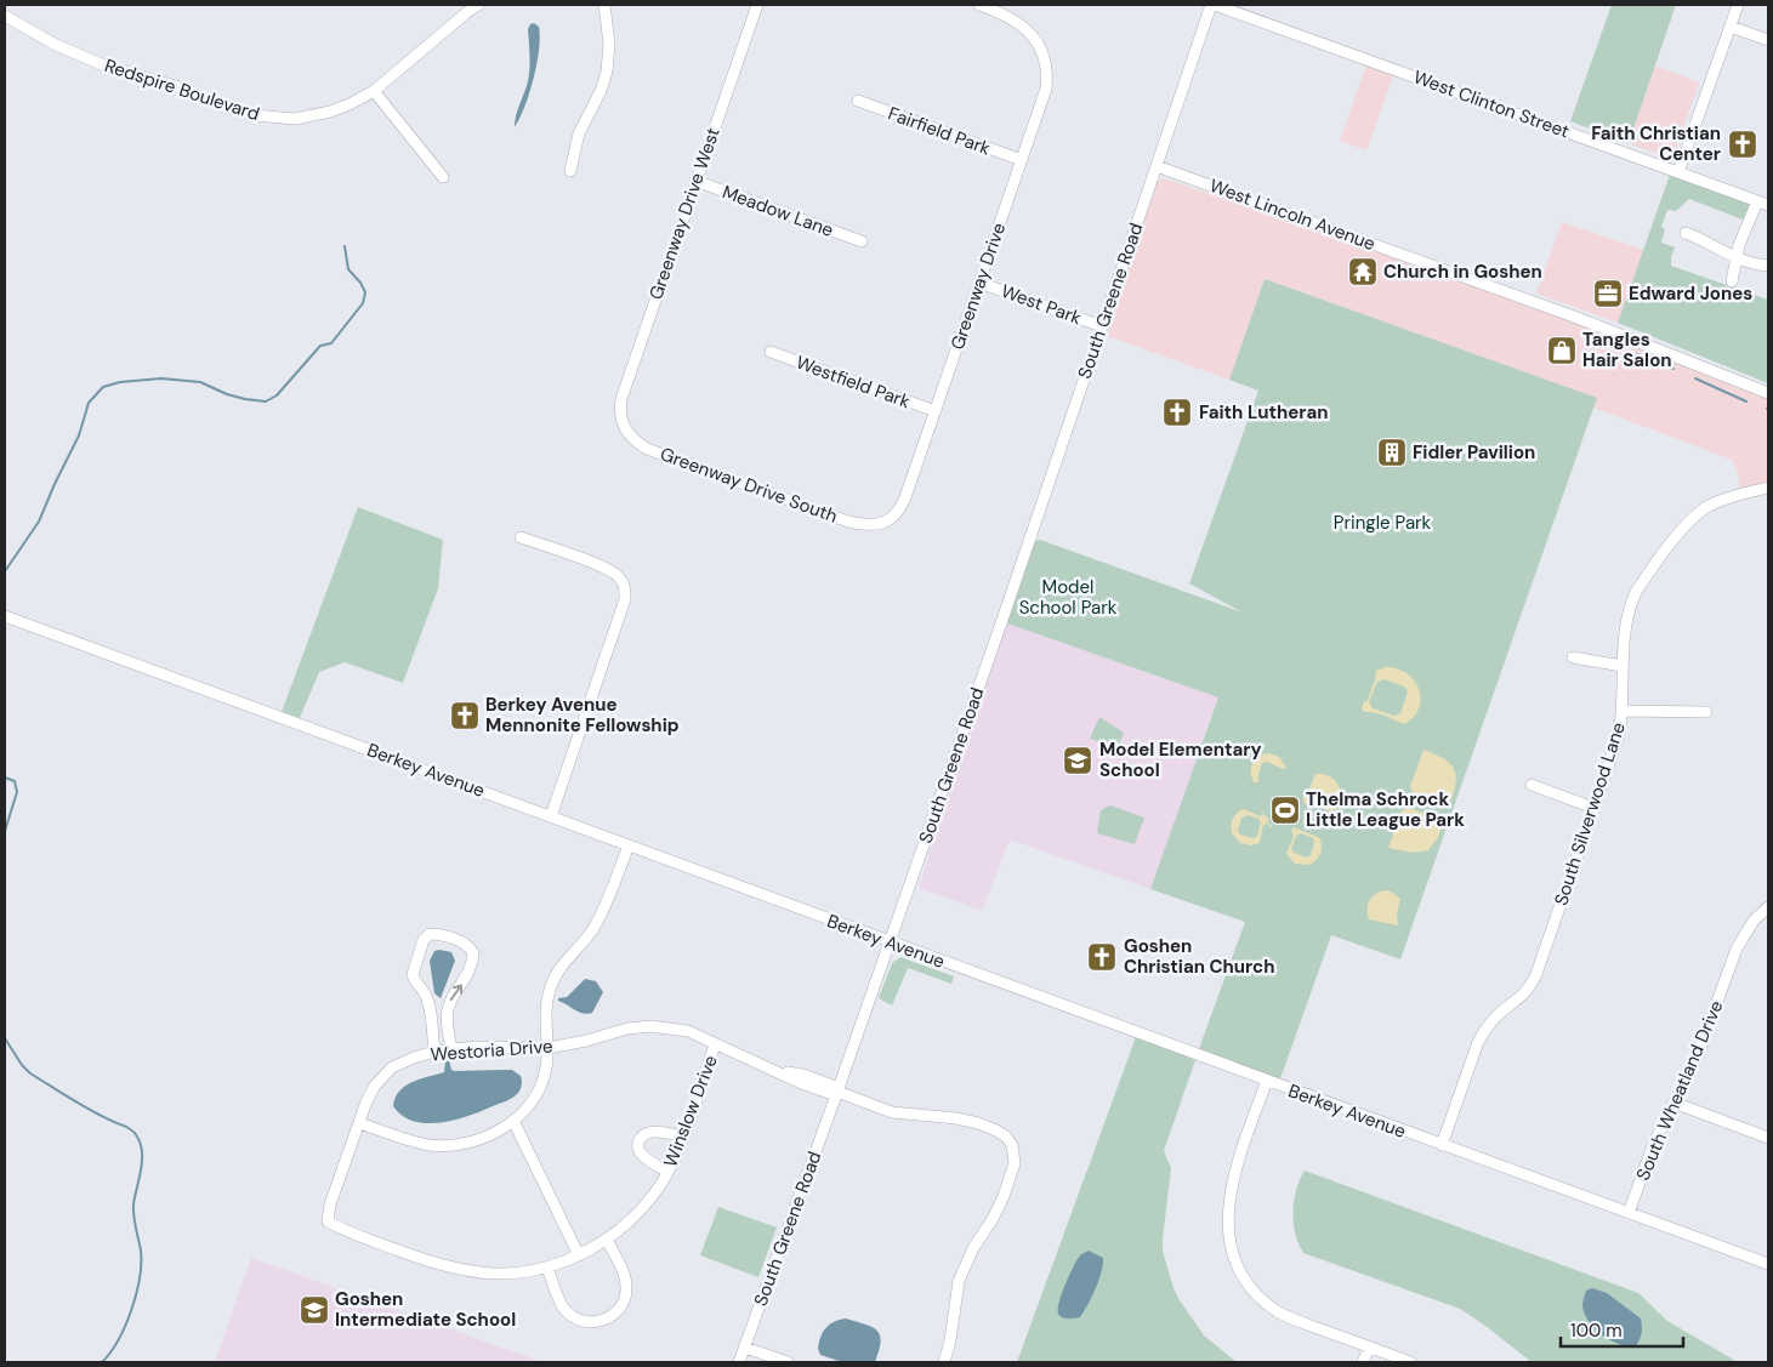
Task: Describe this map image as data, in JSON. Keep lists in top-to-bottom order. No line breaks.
{"streets":{"street":["Redspire Boulevard","West Clinton Street","Fairfield Park","Meadow Lane","Greenway Drive West","West Lincoln Avenue","Greenway Drive","South Greene Road","West Park","Westfield Park","Greenway Drive South","Berkey Avenue","South Silverwood Lane","Westoria Drive","South Wheatland Drive","Winslow Drive"]},"crossings":[["West Clinton Street","South Greene Road"],["Fairfield Park","Greenway Drive"],["Meadow Lane","Greenway Drive West"],["Greenway Drive West","Greenway Drive South"],["West Lincoln Avenue","South Greene Road"],["Greenway Drive","West Park"],["Greenway Drive","Westfield Park"],["Greenway Drive","Greenway Drive South"],["South Greene Road","West Park"],["South Greene Road","Berkey Avenue"],["South Greene Road","Westoria Drive"],["Berkey Avenue","South Silverwood Lane"],["Berkey Avenue","South Wheatland Drive"],["Westoria Drive","Winslow Drive"]],"parks":["Pringle Park","Model School Park"],"places":{"church":["Faith Christian Center","Faith Lutheran","Berkey Avenue Mennonite Fellowship","Goshen Christian Church"],"temple":["Church in Goshen"],"office":["Edward Jones"],"shop":["Tangles Hair Salon"],"building":["Fidler Pavilion"],"school or university":["Model Elementary School","Goshen Intermediate School"],"sports":["Thelma Schrock Little League Park"]},"scale_bar":"100 m"}
